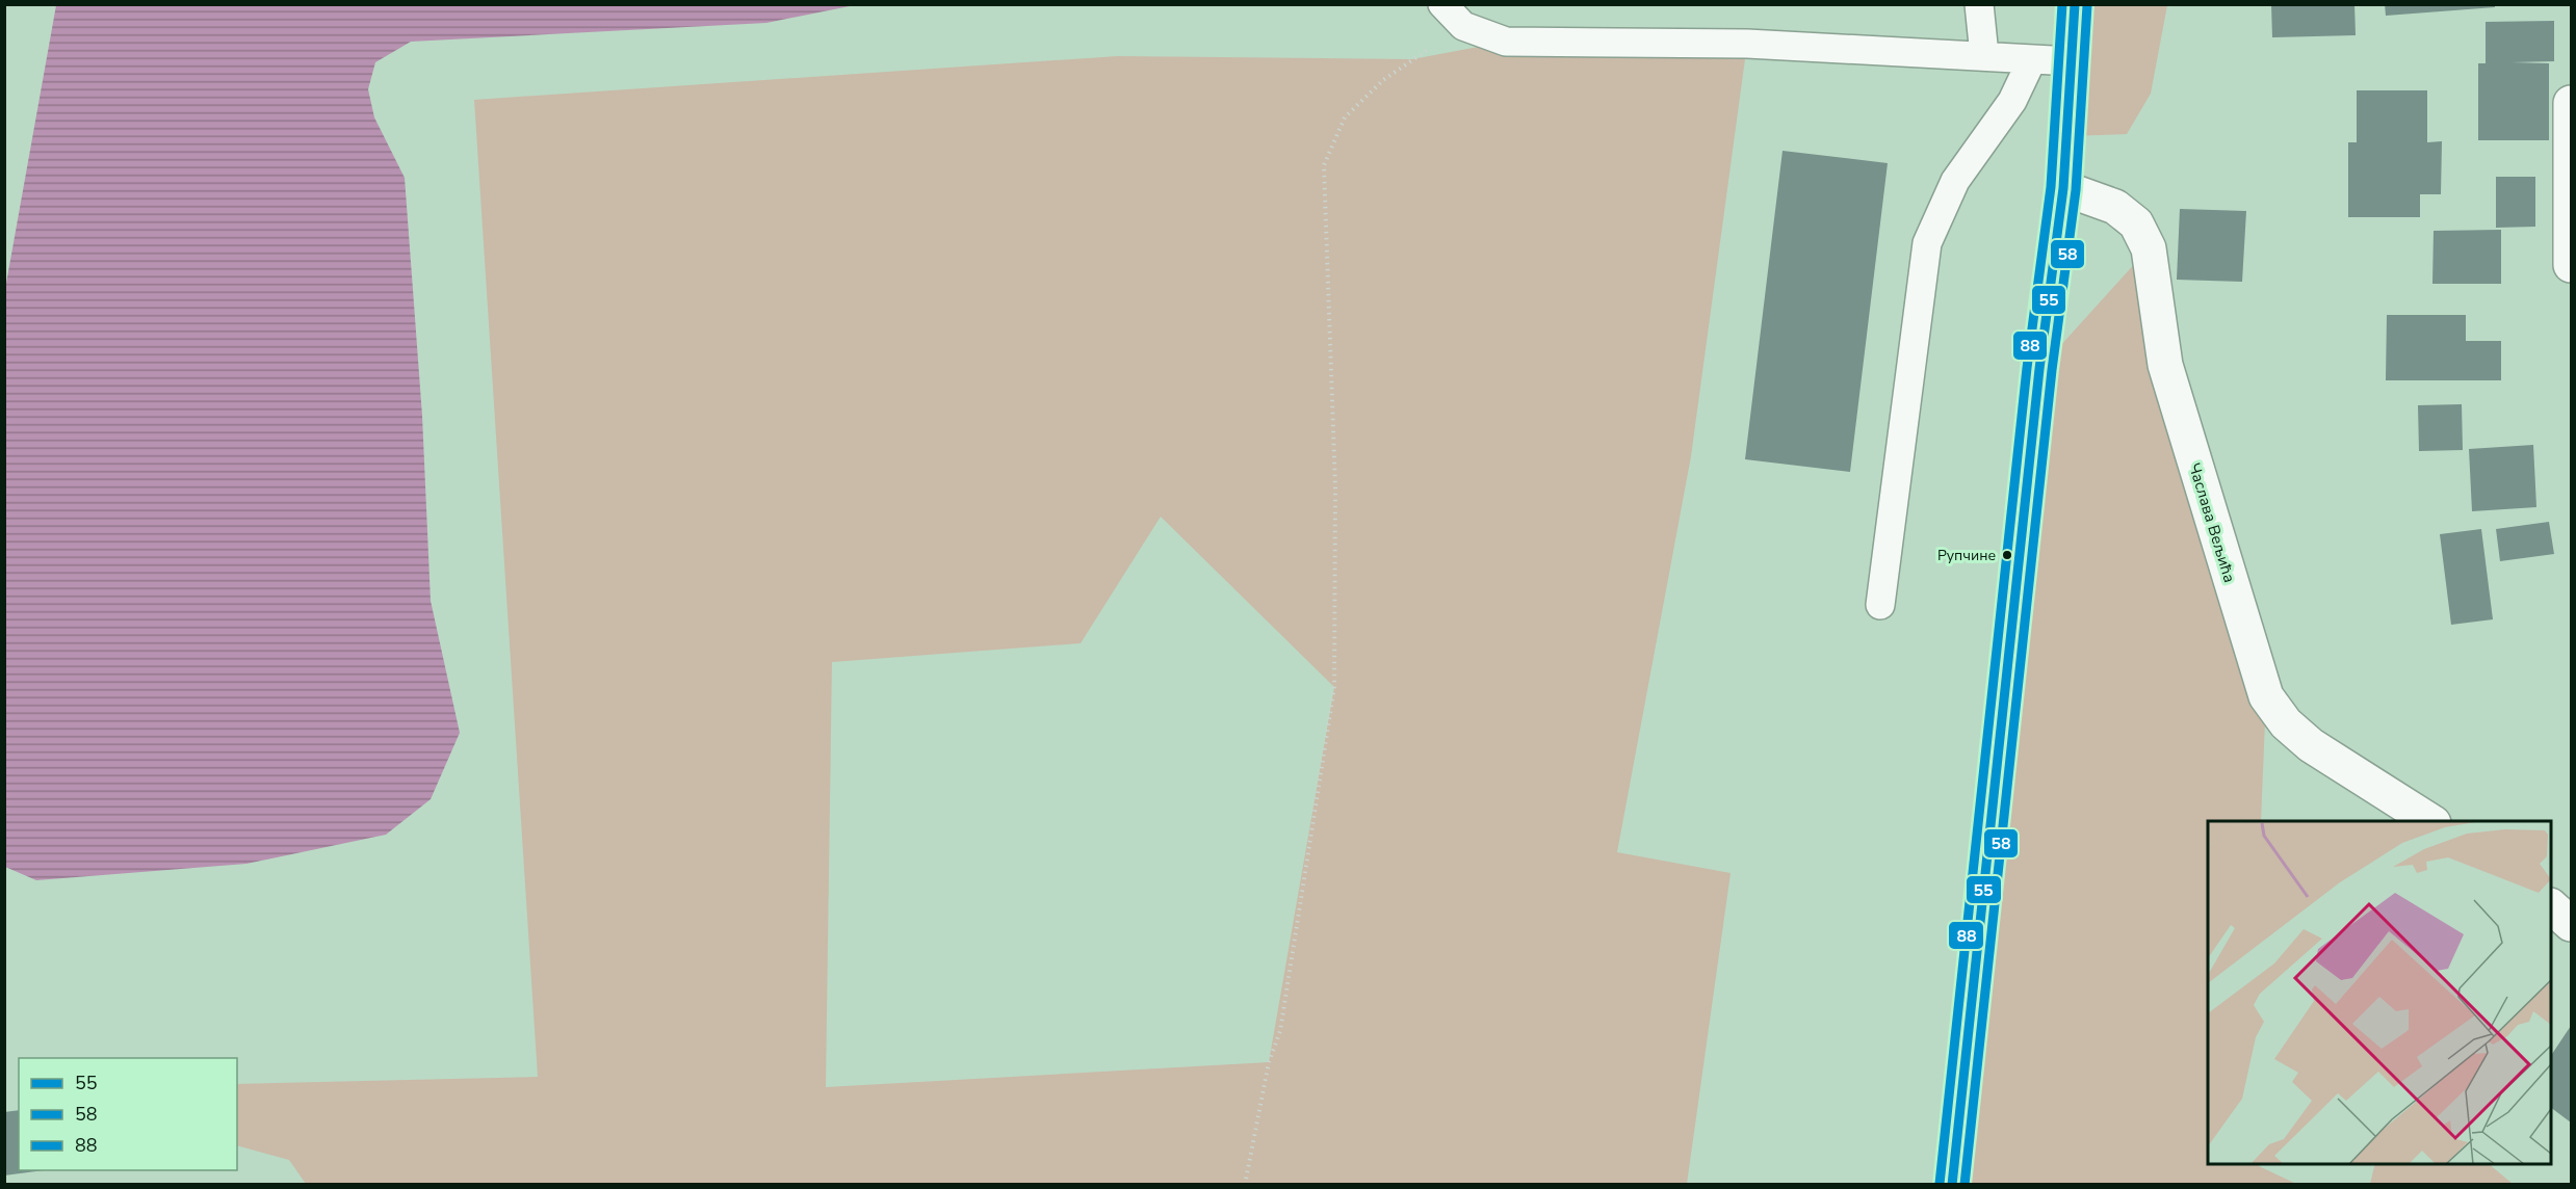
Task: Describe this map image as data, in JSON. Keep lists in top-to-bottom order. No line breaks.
{"streets":{"main road":["Часлава Вељића"]},"places":["Рупчине"],"lines":["transit line 55","transit line 88","transit line 58"],"legend":["55","58","88"]}
